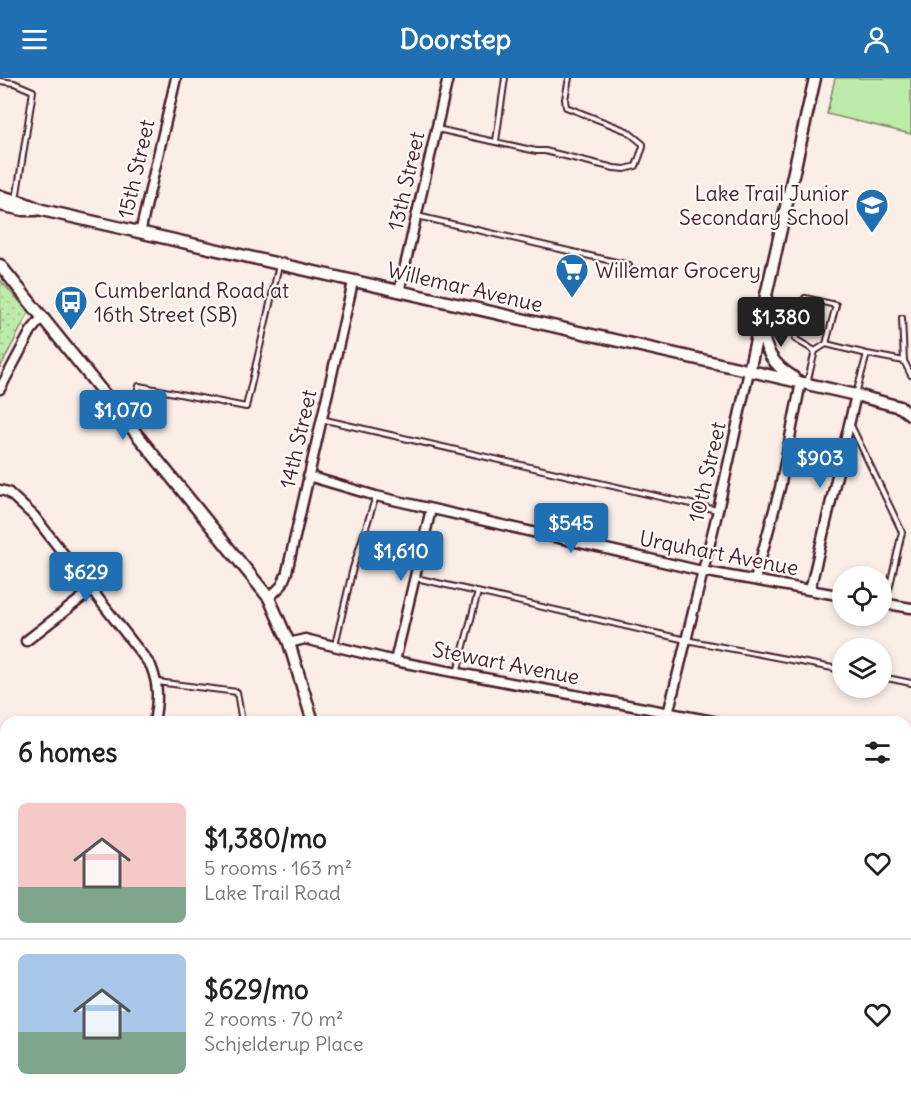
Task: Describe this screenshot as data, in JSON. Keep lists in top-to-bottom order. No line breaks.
{"streets":{"street":["15th Street","13th Street","Willemar Avenue","14th Street","10th Street","Urquhart Avenue","Stewart Avenue"]},"crossings":[["15th Street","Willemar Avenue"],["13th Street","Willemar Avenue"],["Willemar Avenue","14th Street"],["Willemar Avenue","10th Street"],["14th Street","Urquhart Avenue"],["10th Street","Urquhart Avenue"]],"places":{"school or university":["Lake Trail Junior Secondary School"],"supermarket":["Willemar Grocery"],"bus stop":["Cumberland Road at 16th Street (SB)"]},"page":{"header":"Doorstep","price":["$1,380","$1,070","$903","$545","$1,610","$629"],"heading":"6 homes","list":[{"name":"$1,380/mo","note":"5 rooms · 163 m² · Lake Trail Road"},{"name":"$629/mo","note":"2 rooms · 70 m² · Schjelderup Place"}]}}
